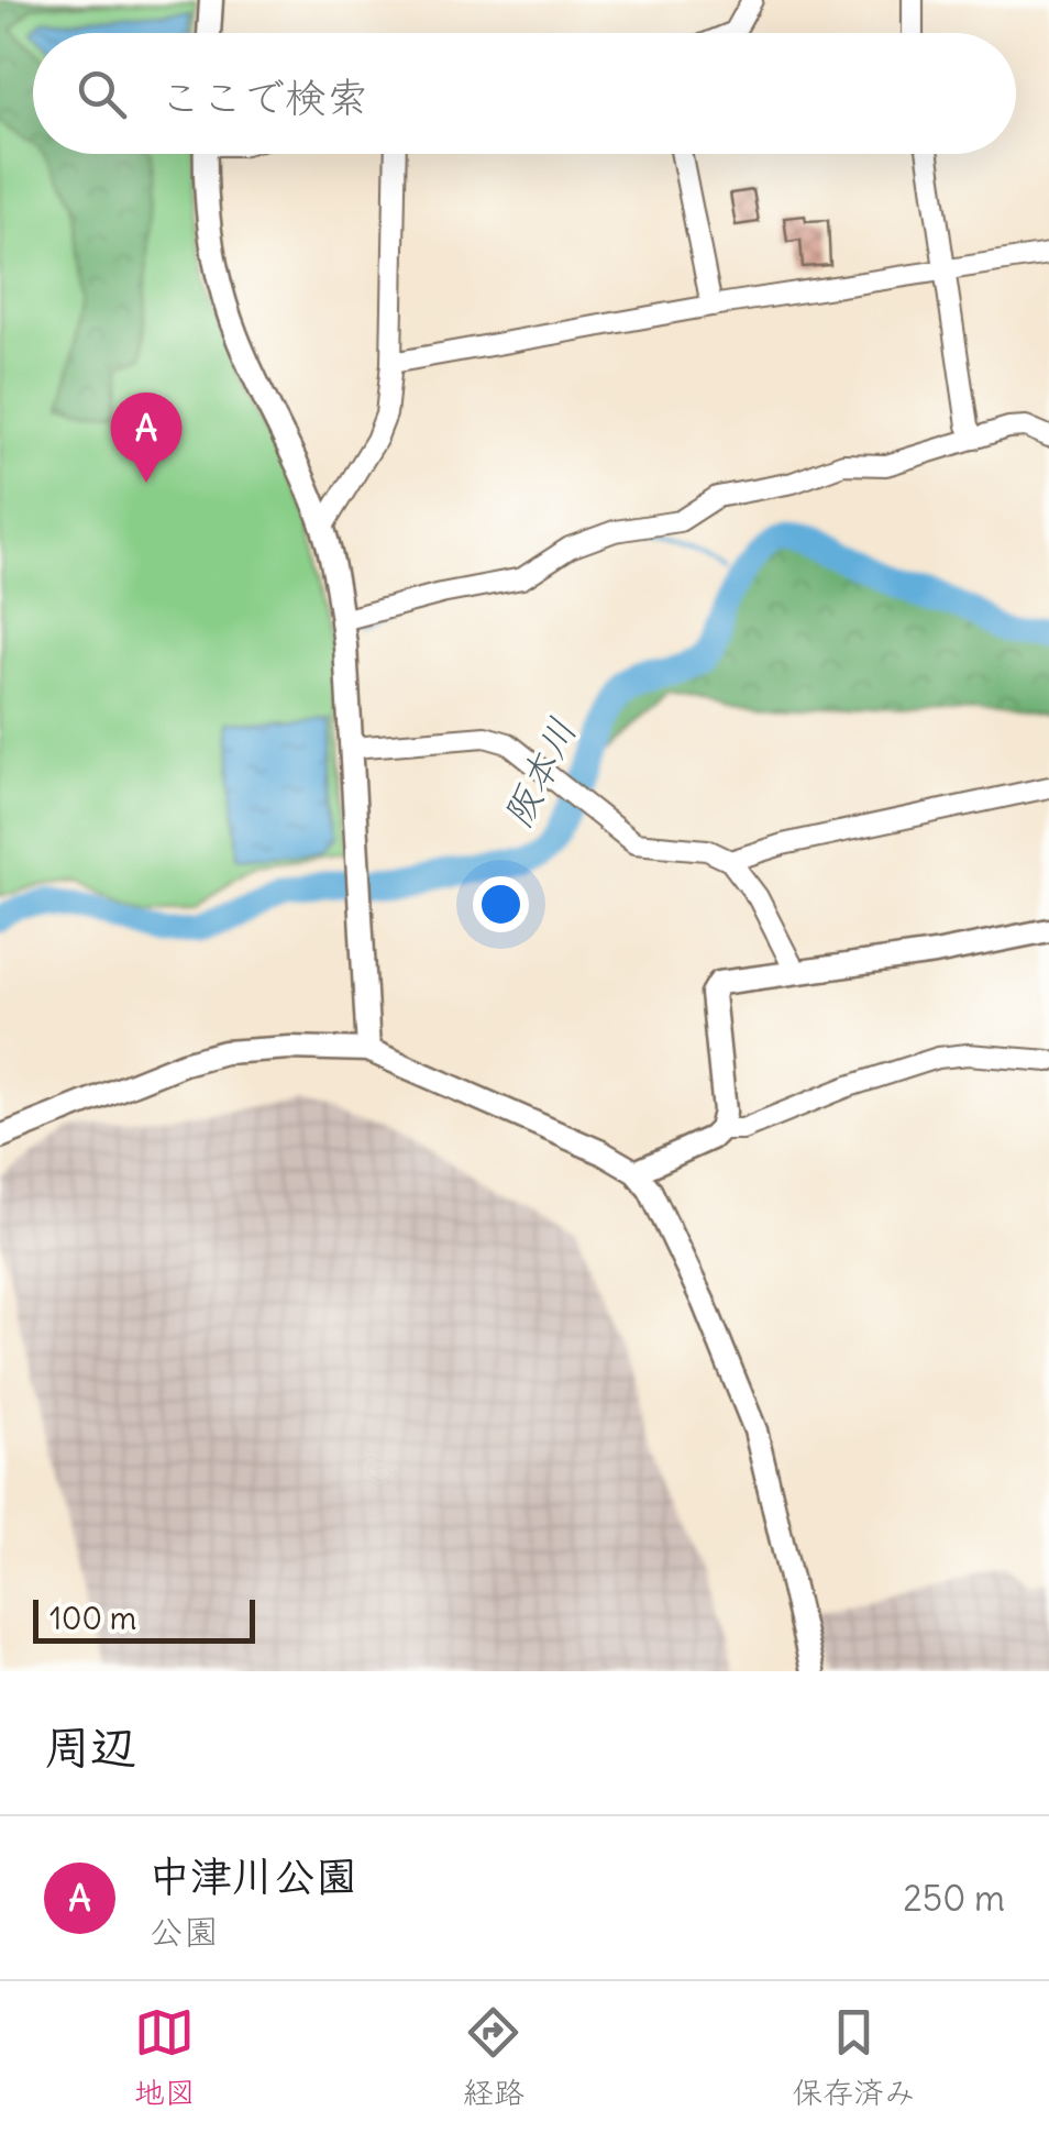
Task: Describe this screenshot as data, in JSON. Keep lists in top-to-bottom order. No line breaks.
{"water":["阪本川"],"scale_bar":"100 m","page":{"search":"ここで検索","pins":"A","scale":"100 m","heading":"周辺","list":[{"mark":"A","name":"中津川公園","note":"公園","value":"250 m"}],"nav":["地図","経路","保存済み"]}}
